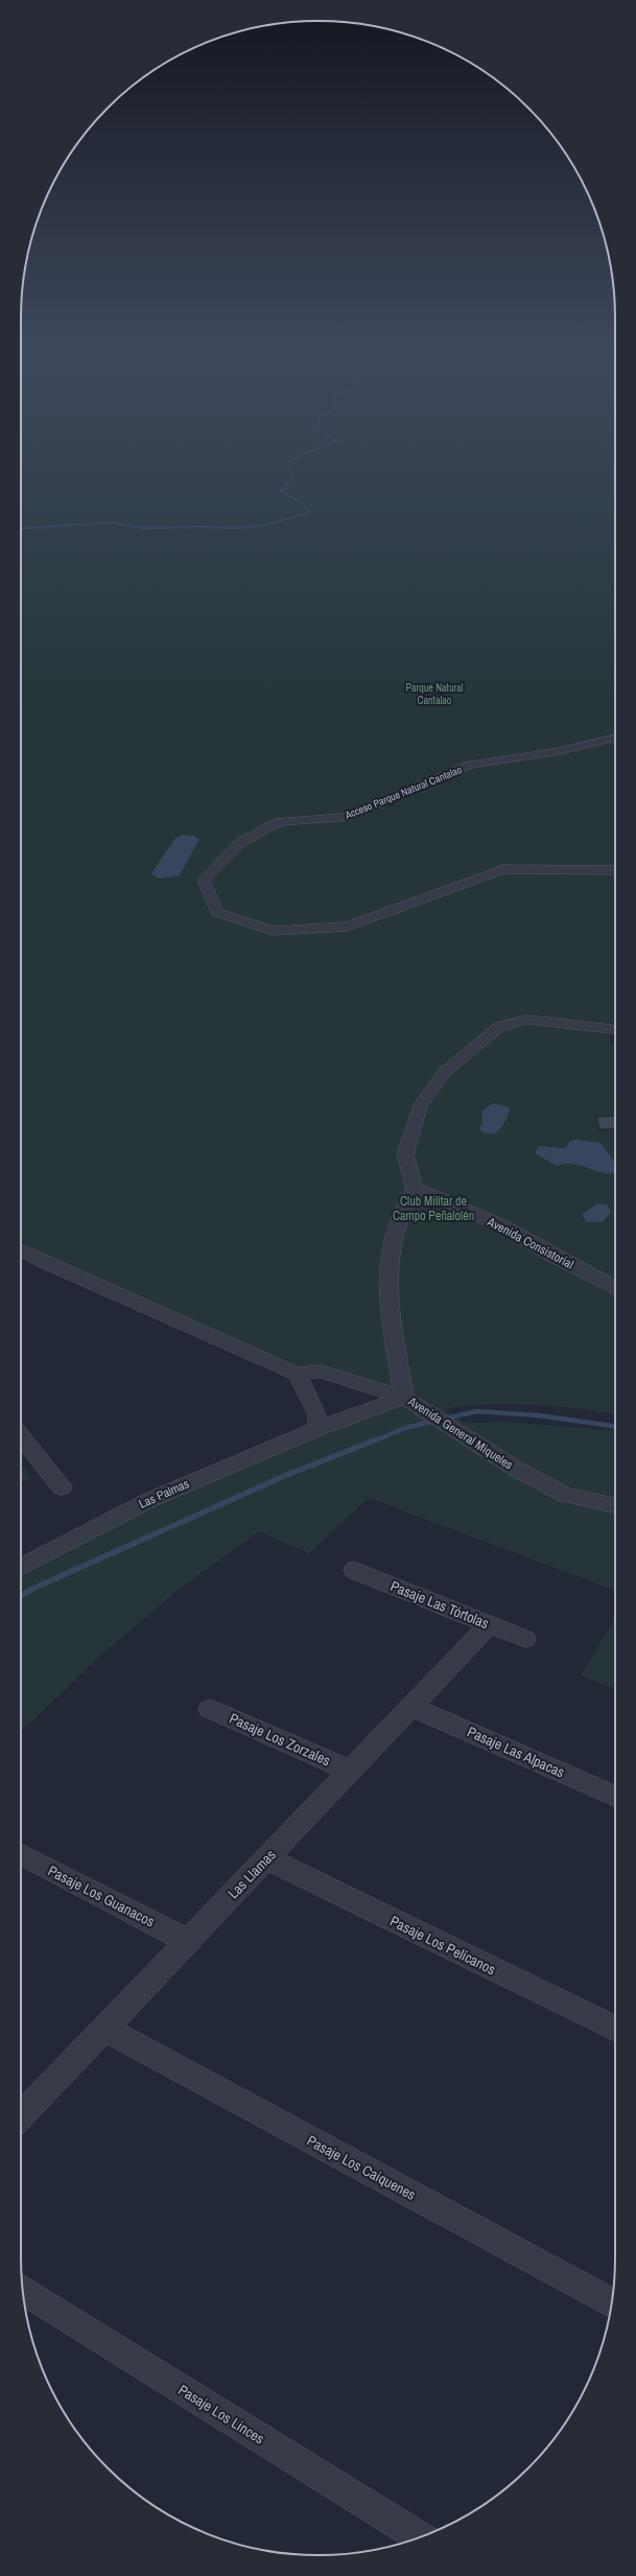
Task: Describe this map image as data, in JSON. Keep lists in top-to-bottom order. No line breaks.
{"streets":{"street":["Acceso Parque Natural Cantalao","Avenida Consistorial","Avenida General Miqueles","Las Palmas","Pasaje Las Tórtolas","Pasaje Los Zorzales","Pasaje Las Alpacas","Las Llamas","Pasaje Los Guanacos","Pasaje Los Pelícanos","Pasaje Los Caiquenes","Pasaje Los Linces"]},"crossings":[["Avenida Consistorial","Avenida General Miqueles"],["Avenida General Miqueles","Las Palmas"],["Pasaje Las Tórtolas","Las Llamas"],["Pasaje Los Zorzales","Las Llamas"],["Pasaje Las Alpacas","Las Llamas"],["Las Llamas","Pasaje Los Guanacos"],["Las Llamas","Pasaje Los Pelícanos"],["Las Llamas","Pasaje Los Caiquenes"]],"parks":["Parque Natural Cantalao","Club Militar de Campo Peñalolén"]}
